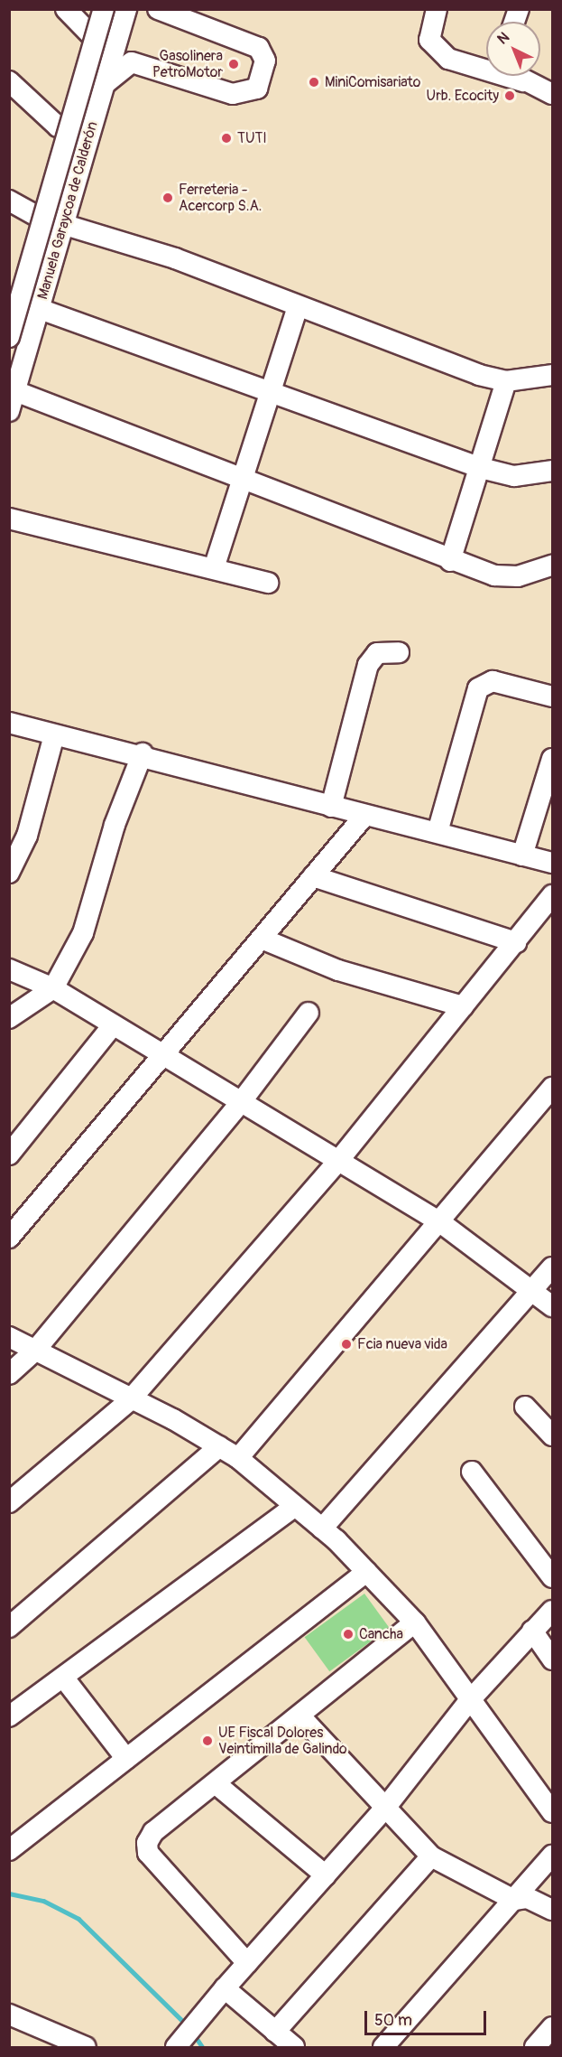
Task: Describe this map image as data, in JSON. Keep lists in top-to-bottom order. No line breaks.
{"streets":{"street":["Manuela Garaycoa de Calderón"]},"places":["Gasolinera PetroMotor","MiniComisariato","Urb. Ecocity","TUTI","Ferreteria - Acercorp S.A.","Fcia nueva vida","Cancha","UE Fiscal Dolores Veintimilla de Galindo"],"scale_bar":"50 m","north":"top left"}
